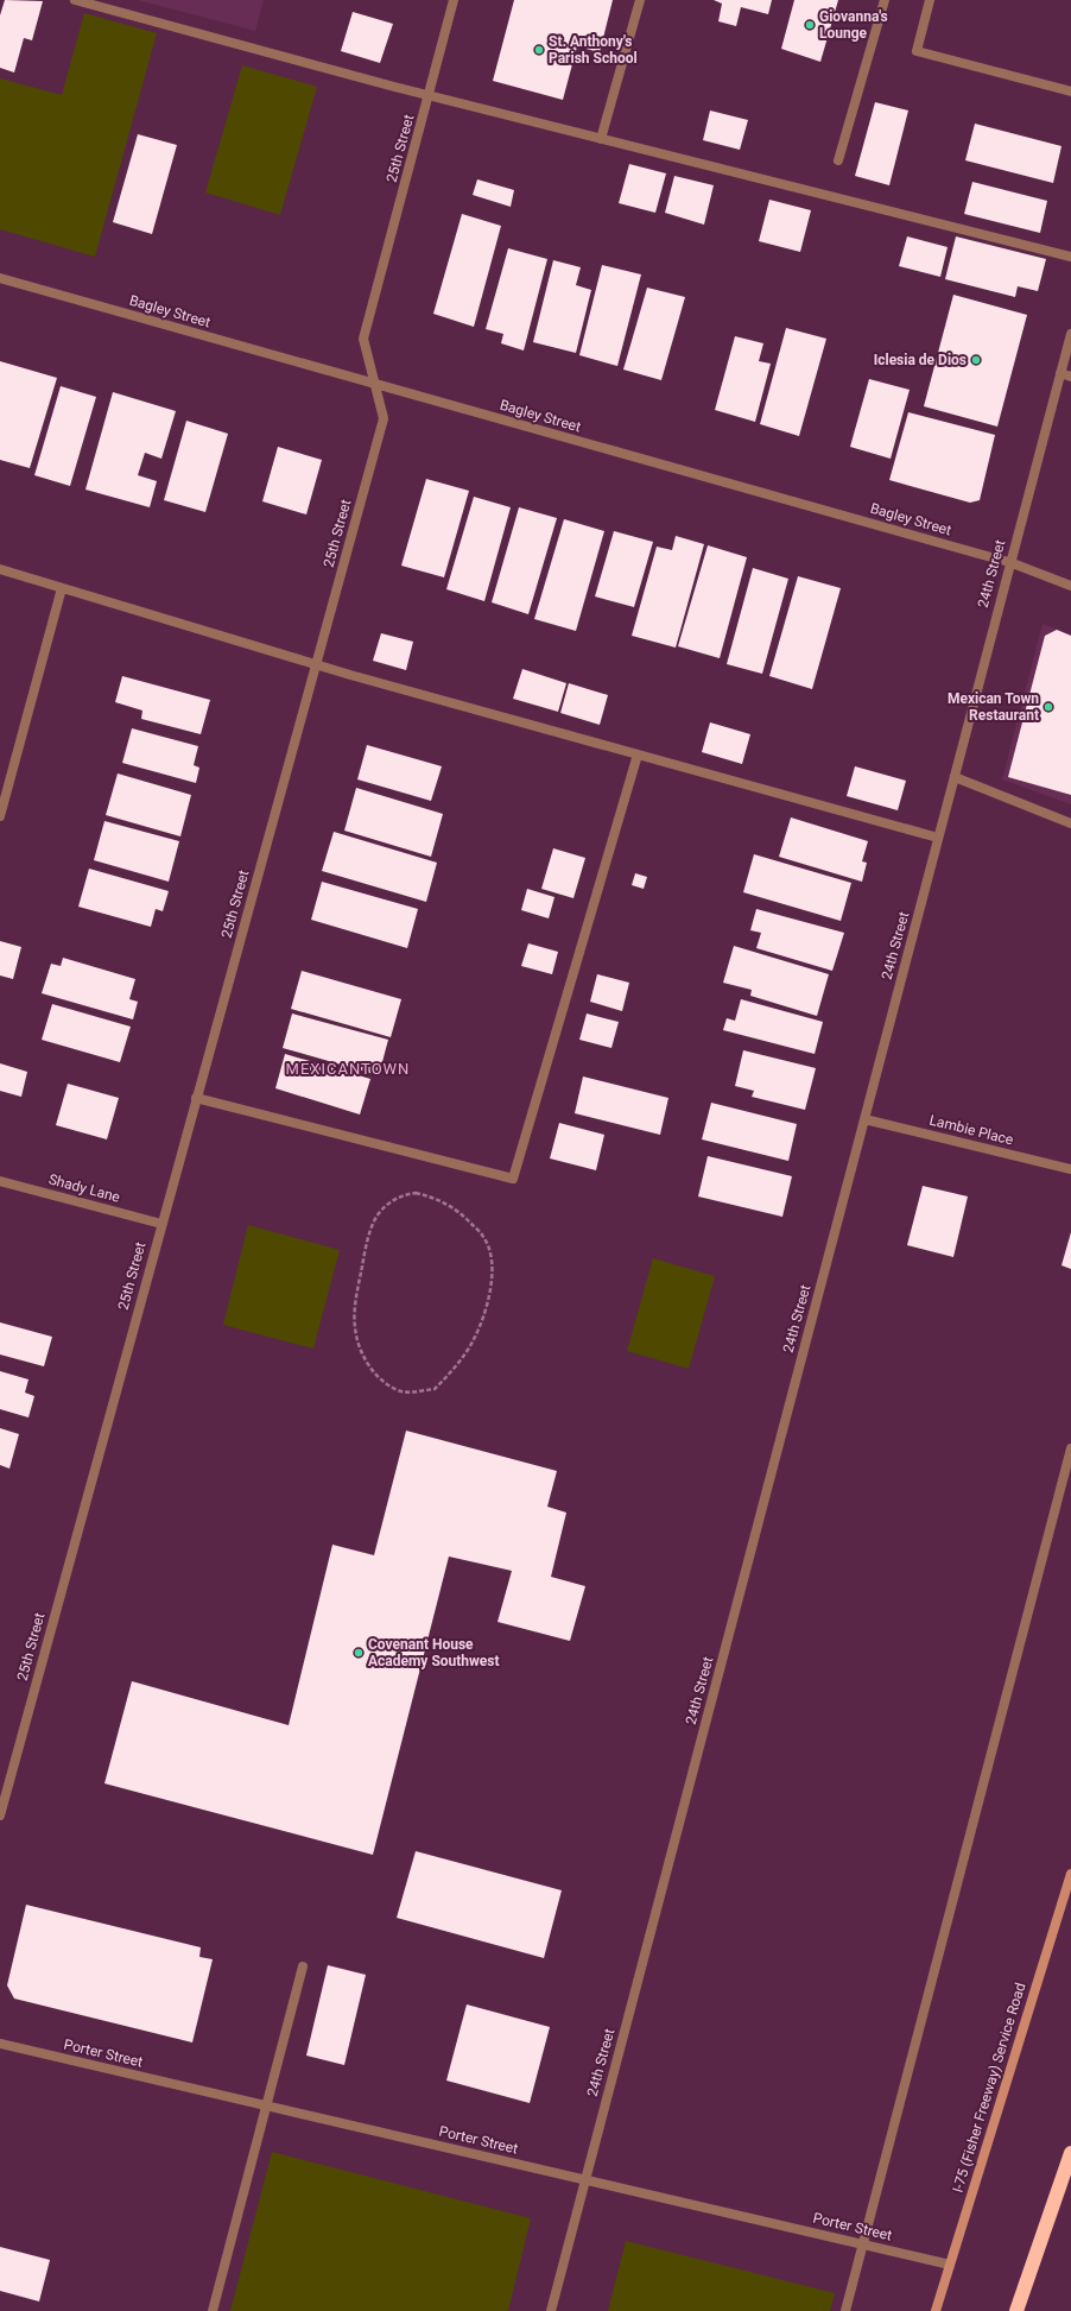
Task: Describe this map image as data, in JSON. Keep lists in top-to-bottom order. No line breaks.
{"streets":{"street":["25th Street","Bagley Street","24th Street","Lambie Place","Shady Lane","Porter Street","I-75 (Fisher Freeway) Service Road"]},"crossings":[["25th Street","Bagley Street"],["25th Street","Shady Lane"],["Bagley Street","24th Street"],["24th Street","Lambie Place"],["24th Street","Porter Street"],["Porter Street","I-75 (Fisher Freeway) Service Road"]],"districts":["MEXICANTOWN"],"places":["Giovanna's Lounge","St. Anthony's Parish School","Iclesia de Dios","Mexican Town Restaurant","Covenant House Academy Southwest"]}
